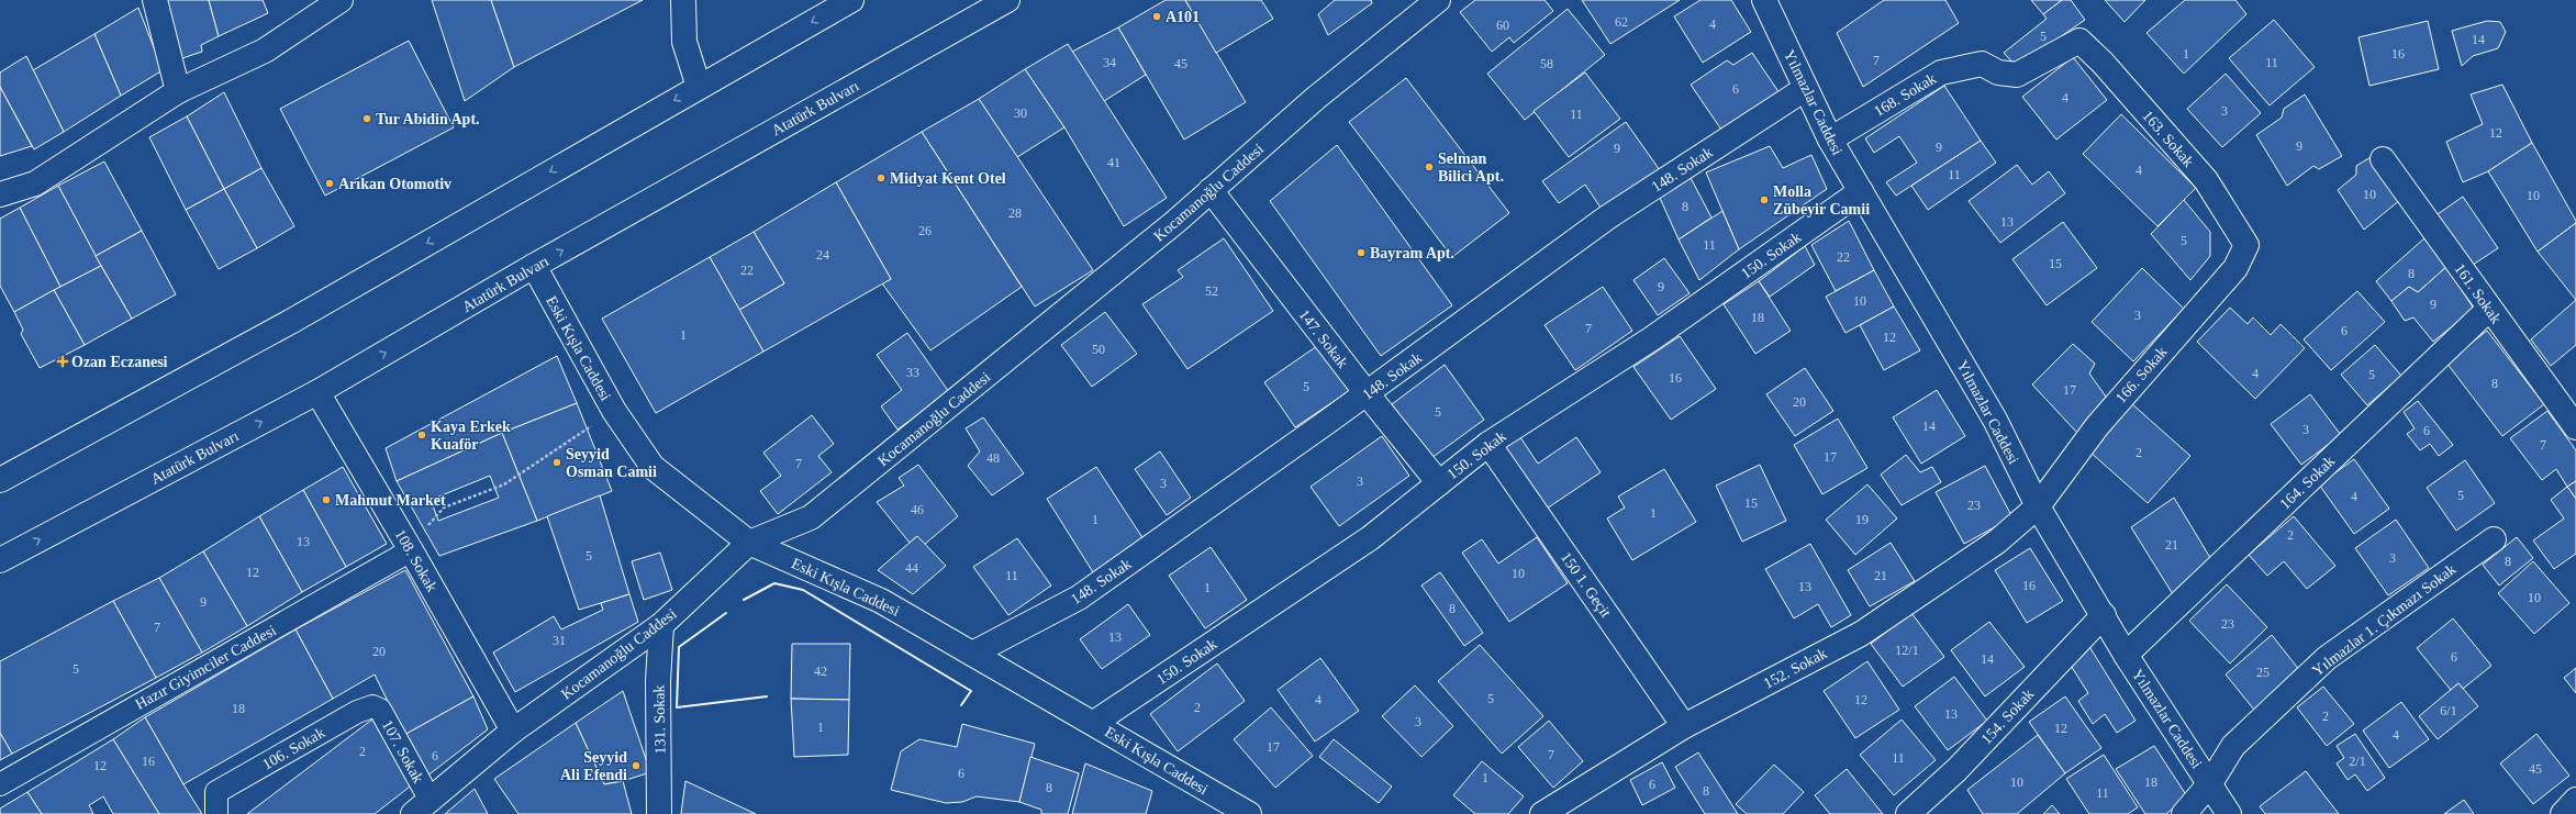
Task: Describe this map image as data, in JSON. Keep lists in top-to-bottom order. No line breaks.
{"streets":{"street":["168. Sokak","Yılmazlar Caddesi","Atatürk Bulvarı","163. Sokak","148. Sokak","Kocamanoğlu Caddesi","150. Sokak","161. Sokak","147. Sokak","Eski Kışla Caddesi","166. Sokak","164. Sokak","108. Sokak","150 1. Geçit","Yılmazlar 1. Çıkmazı Sokak","Hazır Giyimciler Caddesi","152. Sokak","154. Sokak","131. Sokak","106. Sokak","107. Sokak"]},"crossings":[["168. Sokak","Yılmazlar Caddesi"],["168. Sokak","163. Sokak"],["Yılmazlar Caddesi","148. Sokak"],["Yılmazlar Caddesi","150. Sokak"],["Yılmazlar Caddesi","166. Sokak"],["Yılmazlar Caddesi","164. Sokak"],["Yılmazlar Caddesi","Yılmazlar 1. Çıkmazı Sokak"],["Yılmazlar Caddesi","152. Sokak"],["Yılmazlar Caddesi","154. Sokak"],["Atatürk Bulvarı","Eski Kışla Caddesi"],["Atatürk Bulvarı","108. Sokak"],["163. Sokak","166. Sokak"],["148. Sokak","147. Sokak"],["148. Sokak","Eski Kışla Caddesi"],["Kocamanoğlu Caddesi","147. Sokak"],["Kocamanoğlu Caddesi","Eski Kışla Caddesi"],["Kocamanoğlu Caddesi","108. Sokak"],["Kocamanoğlu Caddesi","131. Sokak"],["Kocamanoğlu Caddesi","107. Sokak"],["150. Sokak","147. Sokak"],["150. Sokak","Eski Kışla Caddesi"],["150. Sokak","150 1. Geçit"],["161. Sokak","164. Sokak"],["166. Sokak","152. Sokak"],["108. Sokak","Hazır Giyimciler Caddesi"],["150 1. Geçit","152. Sokak"],["106. Sokak","107. Sokak"]],"places":{"other":["A101","Tur Abidin Apt.","Selman Bilici Apt.","Midyat Kent Otel","Arıkan Otomotiv","Molla Zübeyir Camii","Bayram Apt.","Kaya Erkek Kuaför","Seyyid Osman Camii","Mahmut Market","Seyyid Ali Efendi"],"health":["Ozan Eczanesi"]},"house_numbers":["62","4","60","5","14","1","16","7","34","11","45","58","6","4","3","30","11","12","9","9","9","41","4","11","10","10","8","28","13","26","5","11","24","22","15","22","8","9","52","10","9","3","18","7","6","1","12","50","33","4","5","16","8","5","17","20","5","14","3","6","7","2","17","48","7","3","3","5","4","15","23","46","1","1","19","2","13","21","5","3","8","44","12","10","11","21","16","13","1","10","9","8","23","7","13","31","12/1","20","6","14","5","42","25","5","4","12","2","18","6/1","13","2","3","1","12","4","17","2","7","6","11","16","2/1","12","45","6","1","10","18","6","8","8","11"]}
